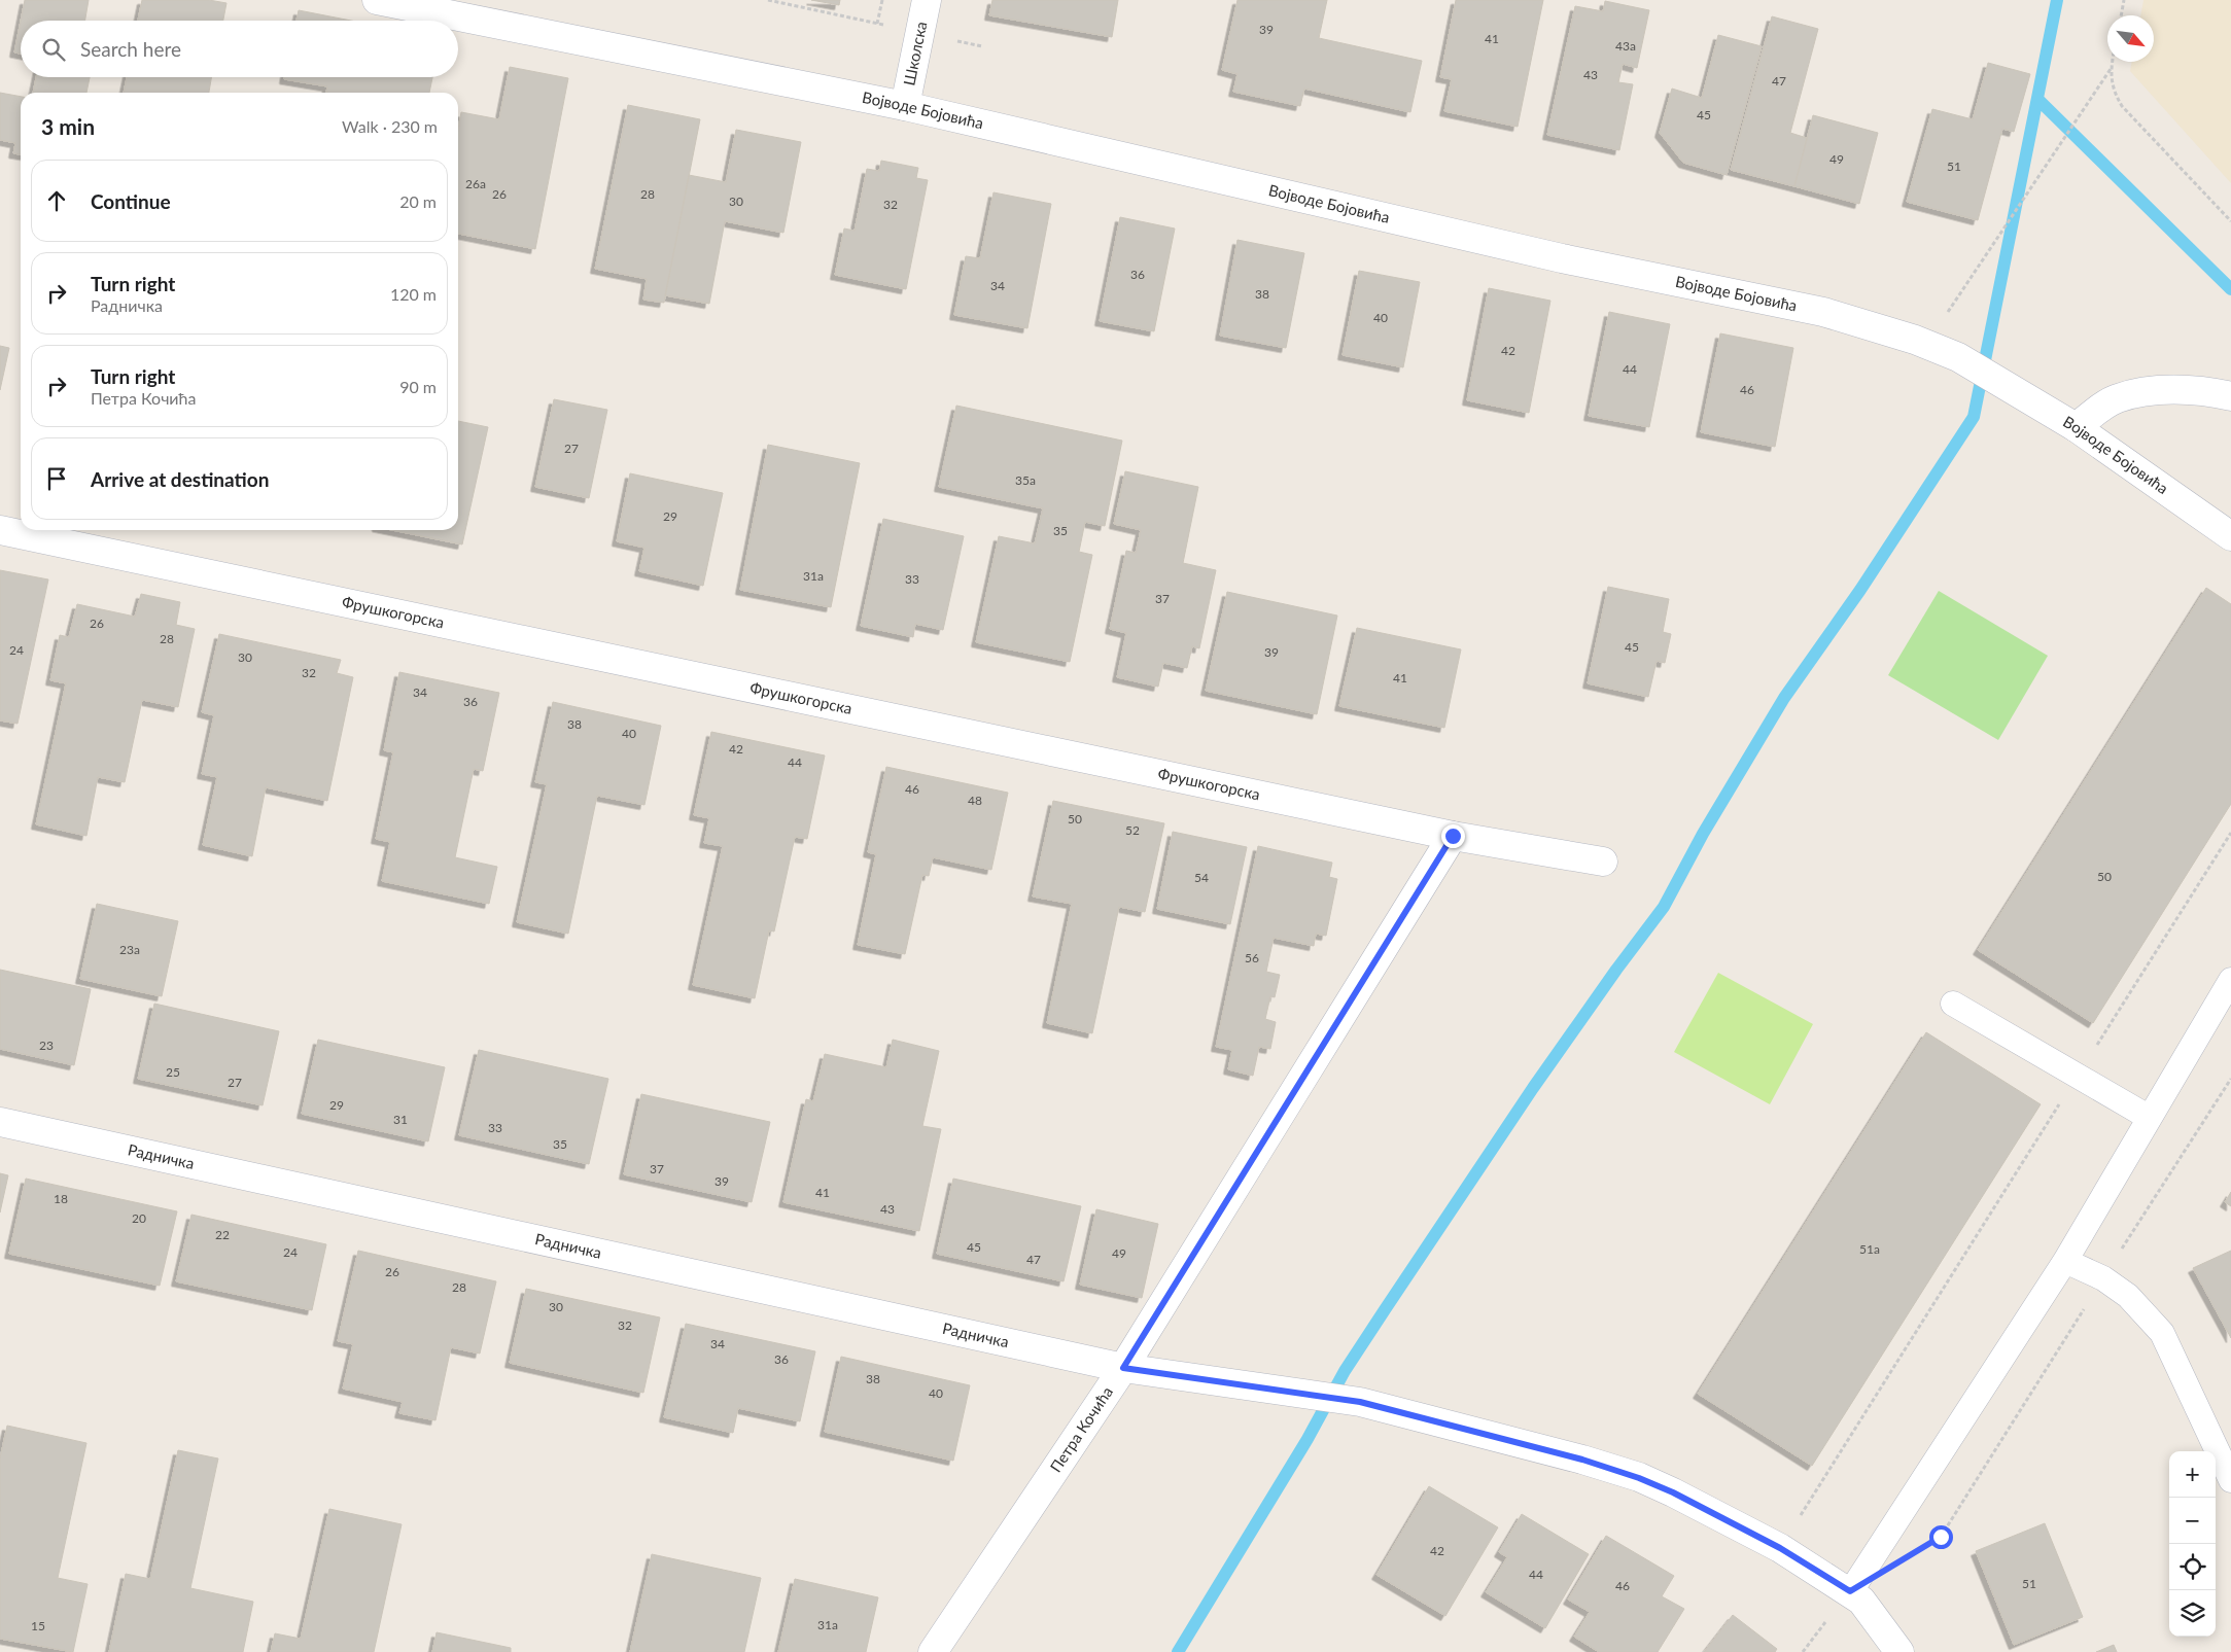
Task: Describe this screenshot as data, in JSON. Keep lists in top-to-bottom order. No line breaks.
{"streets":{"street":["Школска","Војводе Бојовића","Фрушкогорска","Радничка","Петра Кочића"]},"crossings":[["Школска","Војводе Бојовића"],["Фрушкогорска","Петра Кочића"],["Радничка","Петра Кочића"]],"house_numbers":["39","41","43a","43","47","45","49","51","26a","26","28","30","32","36","34","38","40","42","44","46","27","35a","29","35","31a","33","37","26","28","45","24","39","30","32","41","34","36","38","40","42","44","46","48","50","52","50","54","23a","56","23","25","27","29","31","33","35","37","39","41","18","43","20","22","45","51a","24","49","47","26","28","30","32","34","36","38","40","42","44","51","46","31a","15"],"north":"bottom right","page":{"search":"Search here","heading":["3 min","Walk · 230 m"],"list":[["Continue","20 m"],["Turn right","Радничка","120 m"],["Turn right","Петра Кочића","90 m"],"Arrive at destination"],"map_buttons":["+","−"]}}
